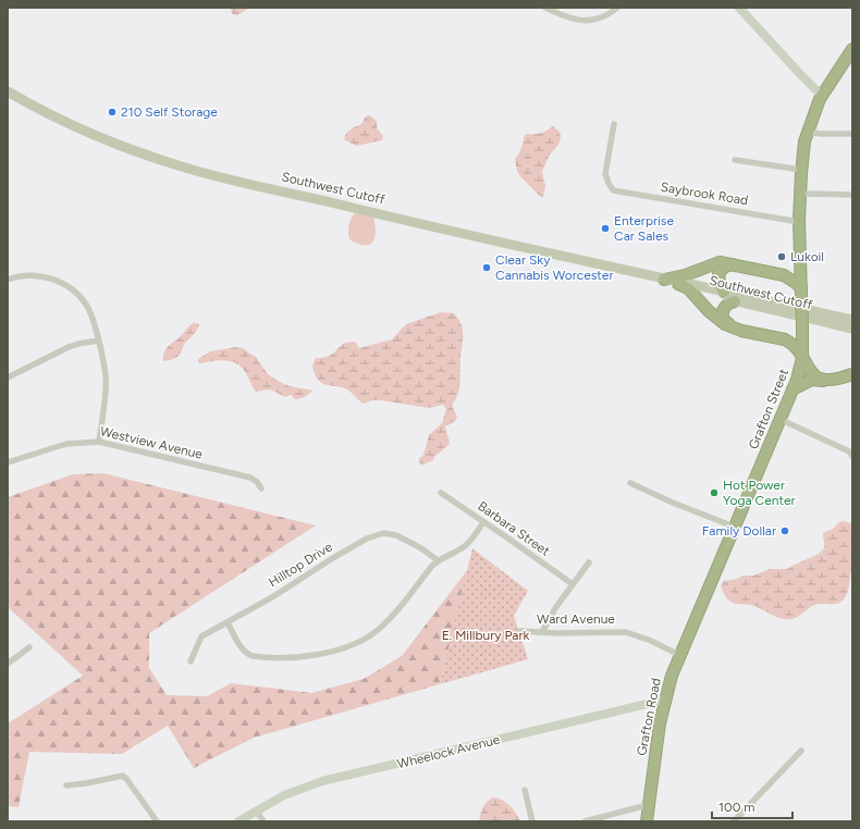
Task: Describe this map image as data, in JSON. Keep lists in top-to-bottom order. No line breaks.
{"streets":{"highway":["Grafton Street","Grafton Road"],"main road":["Southwest Cutoff"],"street":["Saybrook Road","Westview Avenue","Barbara Street","Hilltop Drive","Ward Avenue","Wheelock Avenue"]},"crossings":[["Saybrook Road","Grafton Street"],["Grafton Street","Grafton Road"],["Ward Avenue","Grafton Road"],["Grafton Road","Wheelock Avenue"]],"parks":["E. Millbury Park"],"places":["210 Self Storage","Enterprise Car Sales","Lukoil","Clear Sky Cannabis Worcester","Hot Power Yoga Center","Family Dollar"],"scale_bar":"100 m"}
